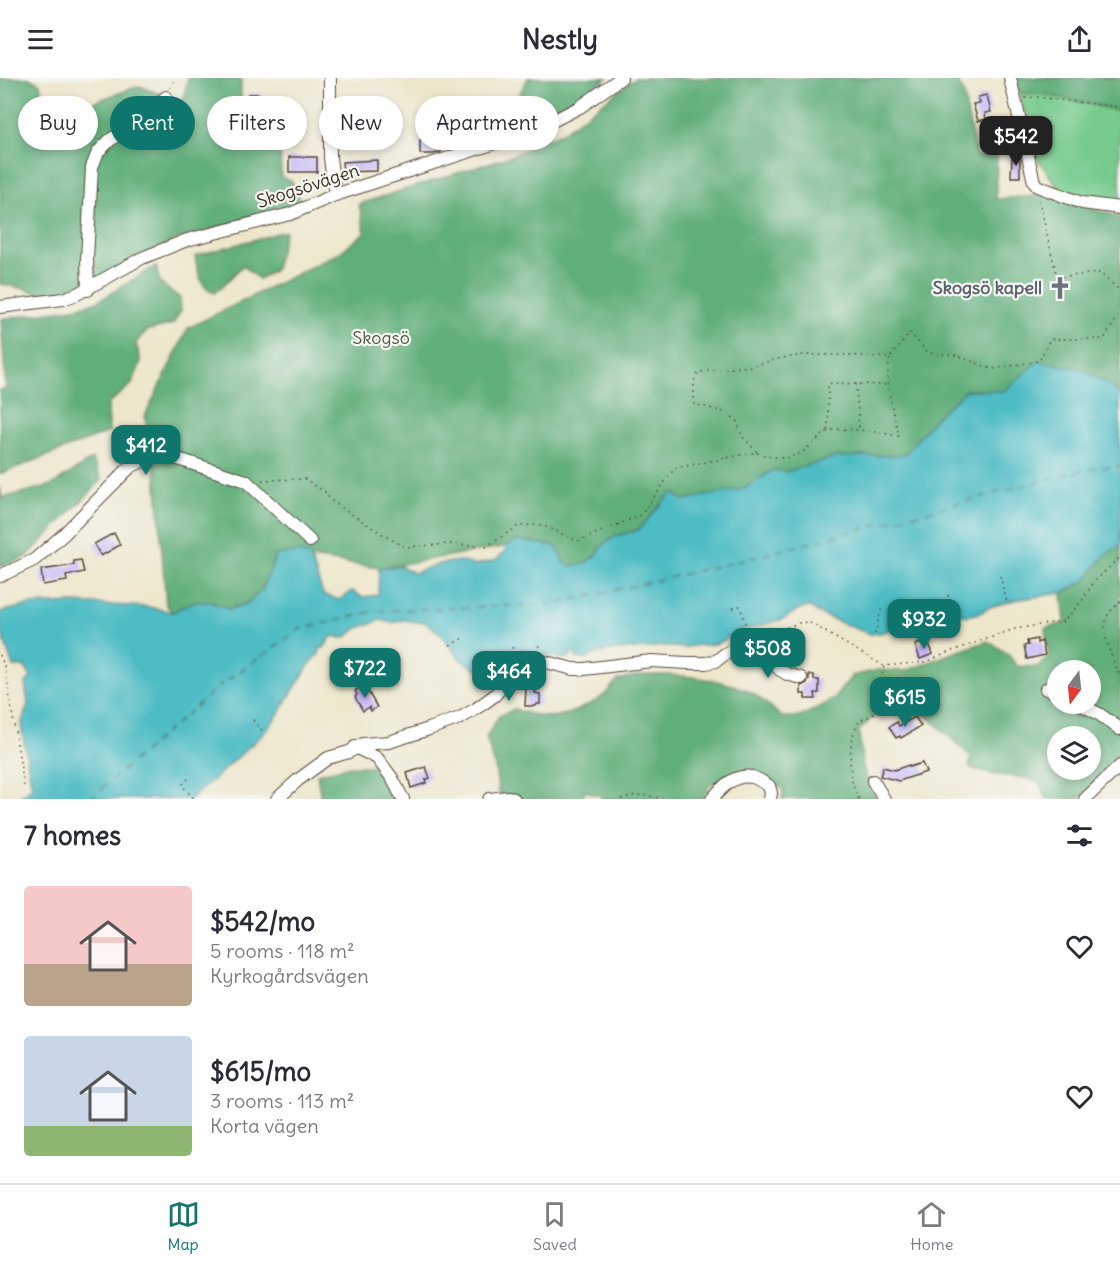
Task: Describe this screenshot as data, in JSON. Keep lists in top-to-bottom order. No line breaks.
{"streets":{"street":["Skogsövägen"]},"parks":["Skogsö"],"places":{"church":["Skogsö kapell"]},"north":"bottom","page":{"header":"Nestly","chip":["Buy","Rent","Filters","New","Apartment"],"price":["$542","$412","$932","$508","$722","$464","$615"],"heading":"7 homes","list":[{"name":"$542/mo","note":"5 rooms · 118 m² · Kyrkogårdsvägen"},{"name":"$615/mo","note":"3 rooms · 113 m² · Korta vägen"}],"tabs":["Map","Saved","Home"]}}
